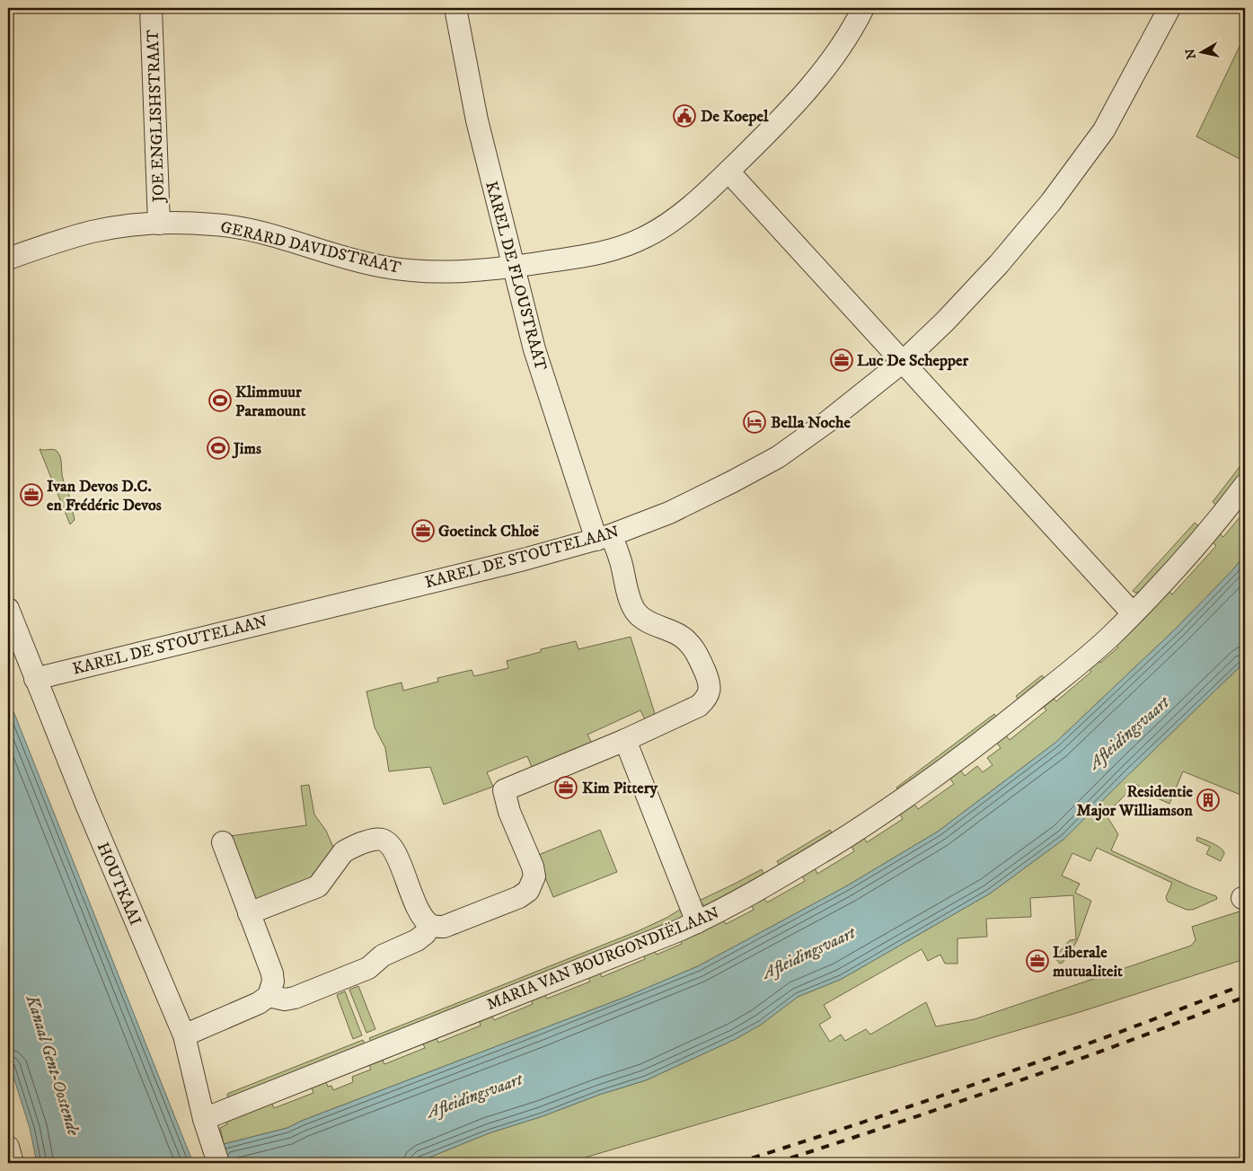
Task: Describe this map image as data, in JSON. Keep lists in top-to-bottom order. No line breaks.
{"streets":{"street":["JOE ENGLISHSTRAAT","GERARD DAVIDSTRAAT","KAREL DE FLOUSTRAAT","KAREL DE STOUTELAAN","HOUTKAAI","MARIA VAN BOURGONDIËLAAN"]},"crossings":[["JOE ENGLISHSTRAAT","GERARD DAVIDSTRAAT"],["GERARD DAVIDSTRAAT","KAREL DE FLOUSTRAAT"],["KAREL DE FLOUSTRAAT","KAREL DE STOUTELAAN"],["KAREL DE STOUTELAAN","HOUTKAAI"],["HOUTKAAI","MARIA VAN BOURGONDIËLAAN"]],"water":["Afleidingsvaart","Kanaal Gent-Oostende"],"places":{"public building":["De Koepel"],"office":["Luc De Schepper","Ivan Devos D.C. en Frédéric Devos","Goetinck Chloë","Kim Pittery","Liberale mutualiteit"],"sports":["Klimmuur Paramount","Jims"],"hotel":["Bella Noche"],"building":["Residentie Major Williamson"]},"north":"left"}
